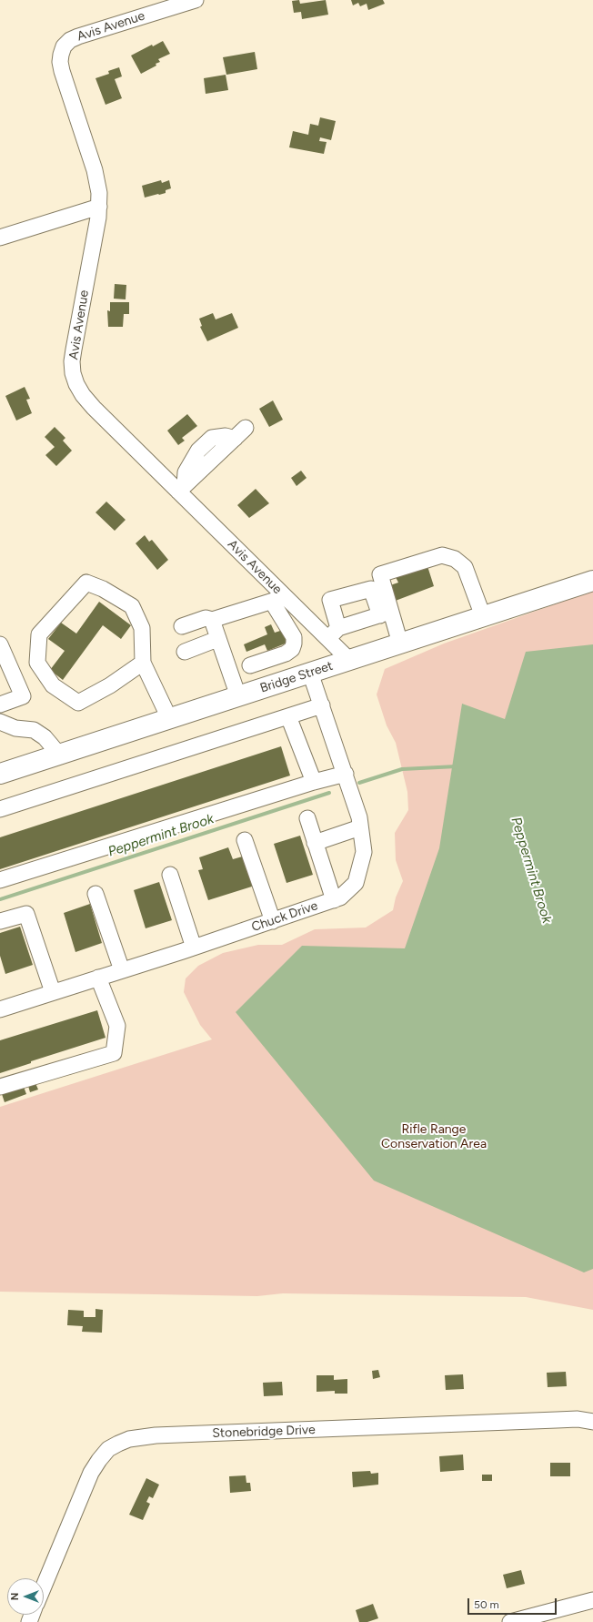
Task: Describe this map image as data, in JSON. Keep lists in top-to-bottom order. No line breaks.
{"streets":{"main road":["Bridge Street"],"street":["Avis Avenue","Chuck Drive","Stonebridge Drive"]},"crossings":[["Avis Avenue","Bridge Street"],["Bridge Street","Chuck Drive"]],"water":["Peppermint Brook"],"parks":["Rifle Range Conservation Area"],"scale_bar":"50 m","north":"left"}
